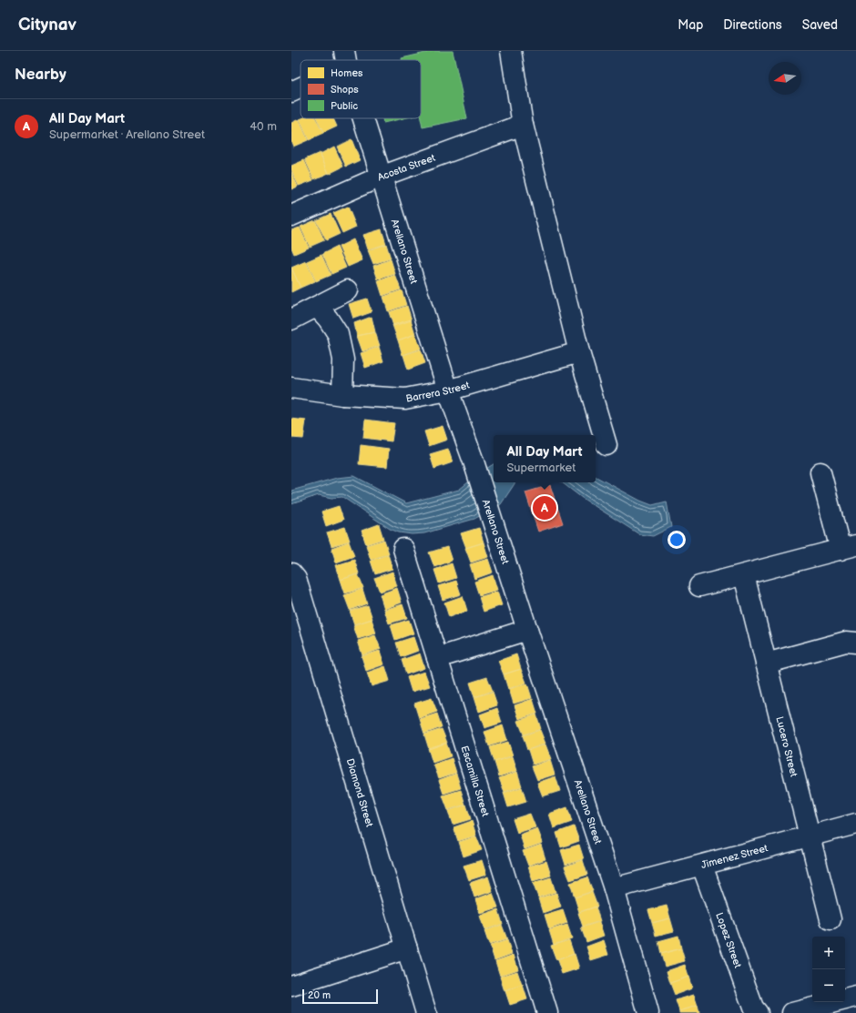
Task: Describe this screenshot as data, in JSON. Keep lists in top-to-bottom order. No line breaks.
{"streets":{"street":["Acosta Street","Arellano Street","Barrera Street","Lucero Street","Escamilla Street","Diamond Street","Jimenez Street","Lopez Street"]},"crossings":[["Acosta Street","Arellano Street"],["Arellano Street","Barrera Street"],["Arellano Street","Jimenez Street"],["Lucero Street","Jimenez Street"],["Jimenez Street","Lopez Street"]],"legend":["Homes","Shops","Public"],"scale_bar":"20 m","north":"left","page":{"header":"Citynav","nav":["Map","Directions","Saved"],"heading":"Nearby","list":[{"mark":"A","name":"All Day Mart","note":"Supermarket · Arellano Street","value":"40 m"}],"popup":["All Day Mart","Supermarket"],"pins":"A","map_buttons":["+","−"],"scale":"20 m"}}
